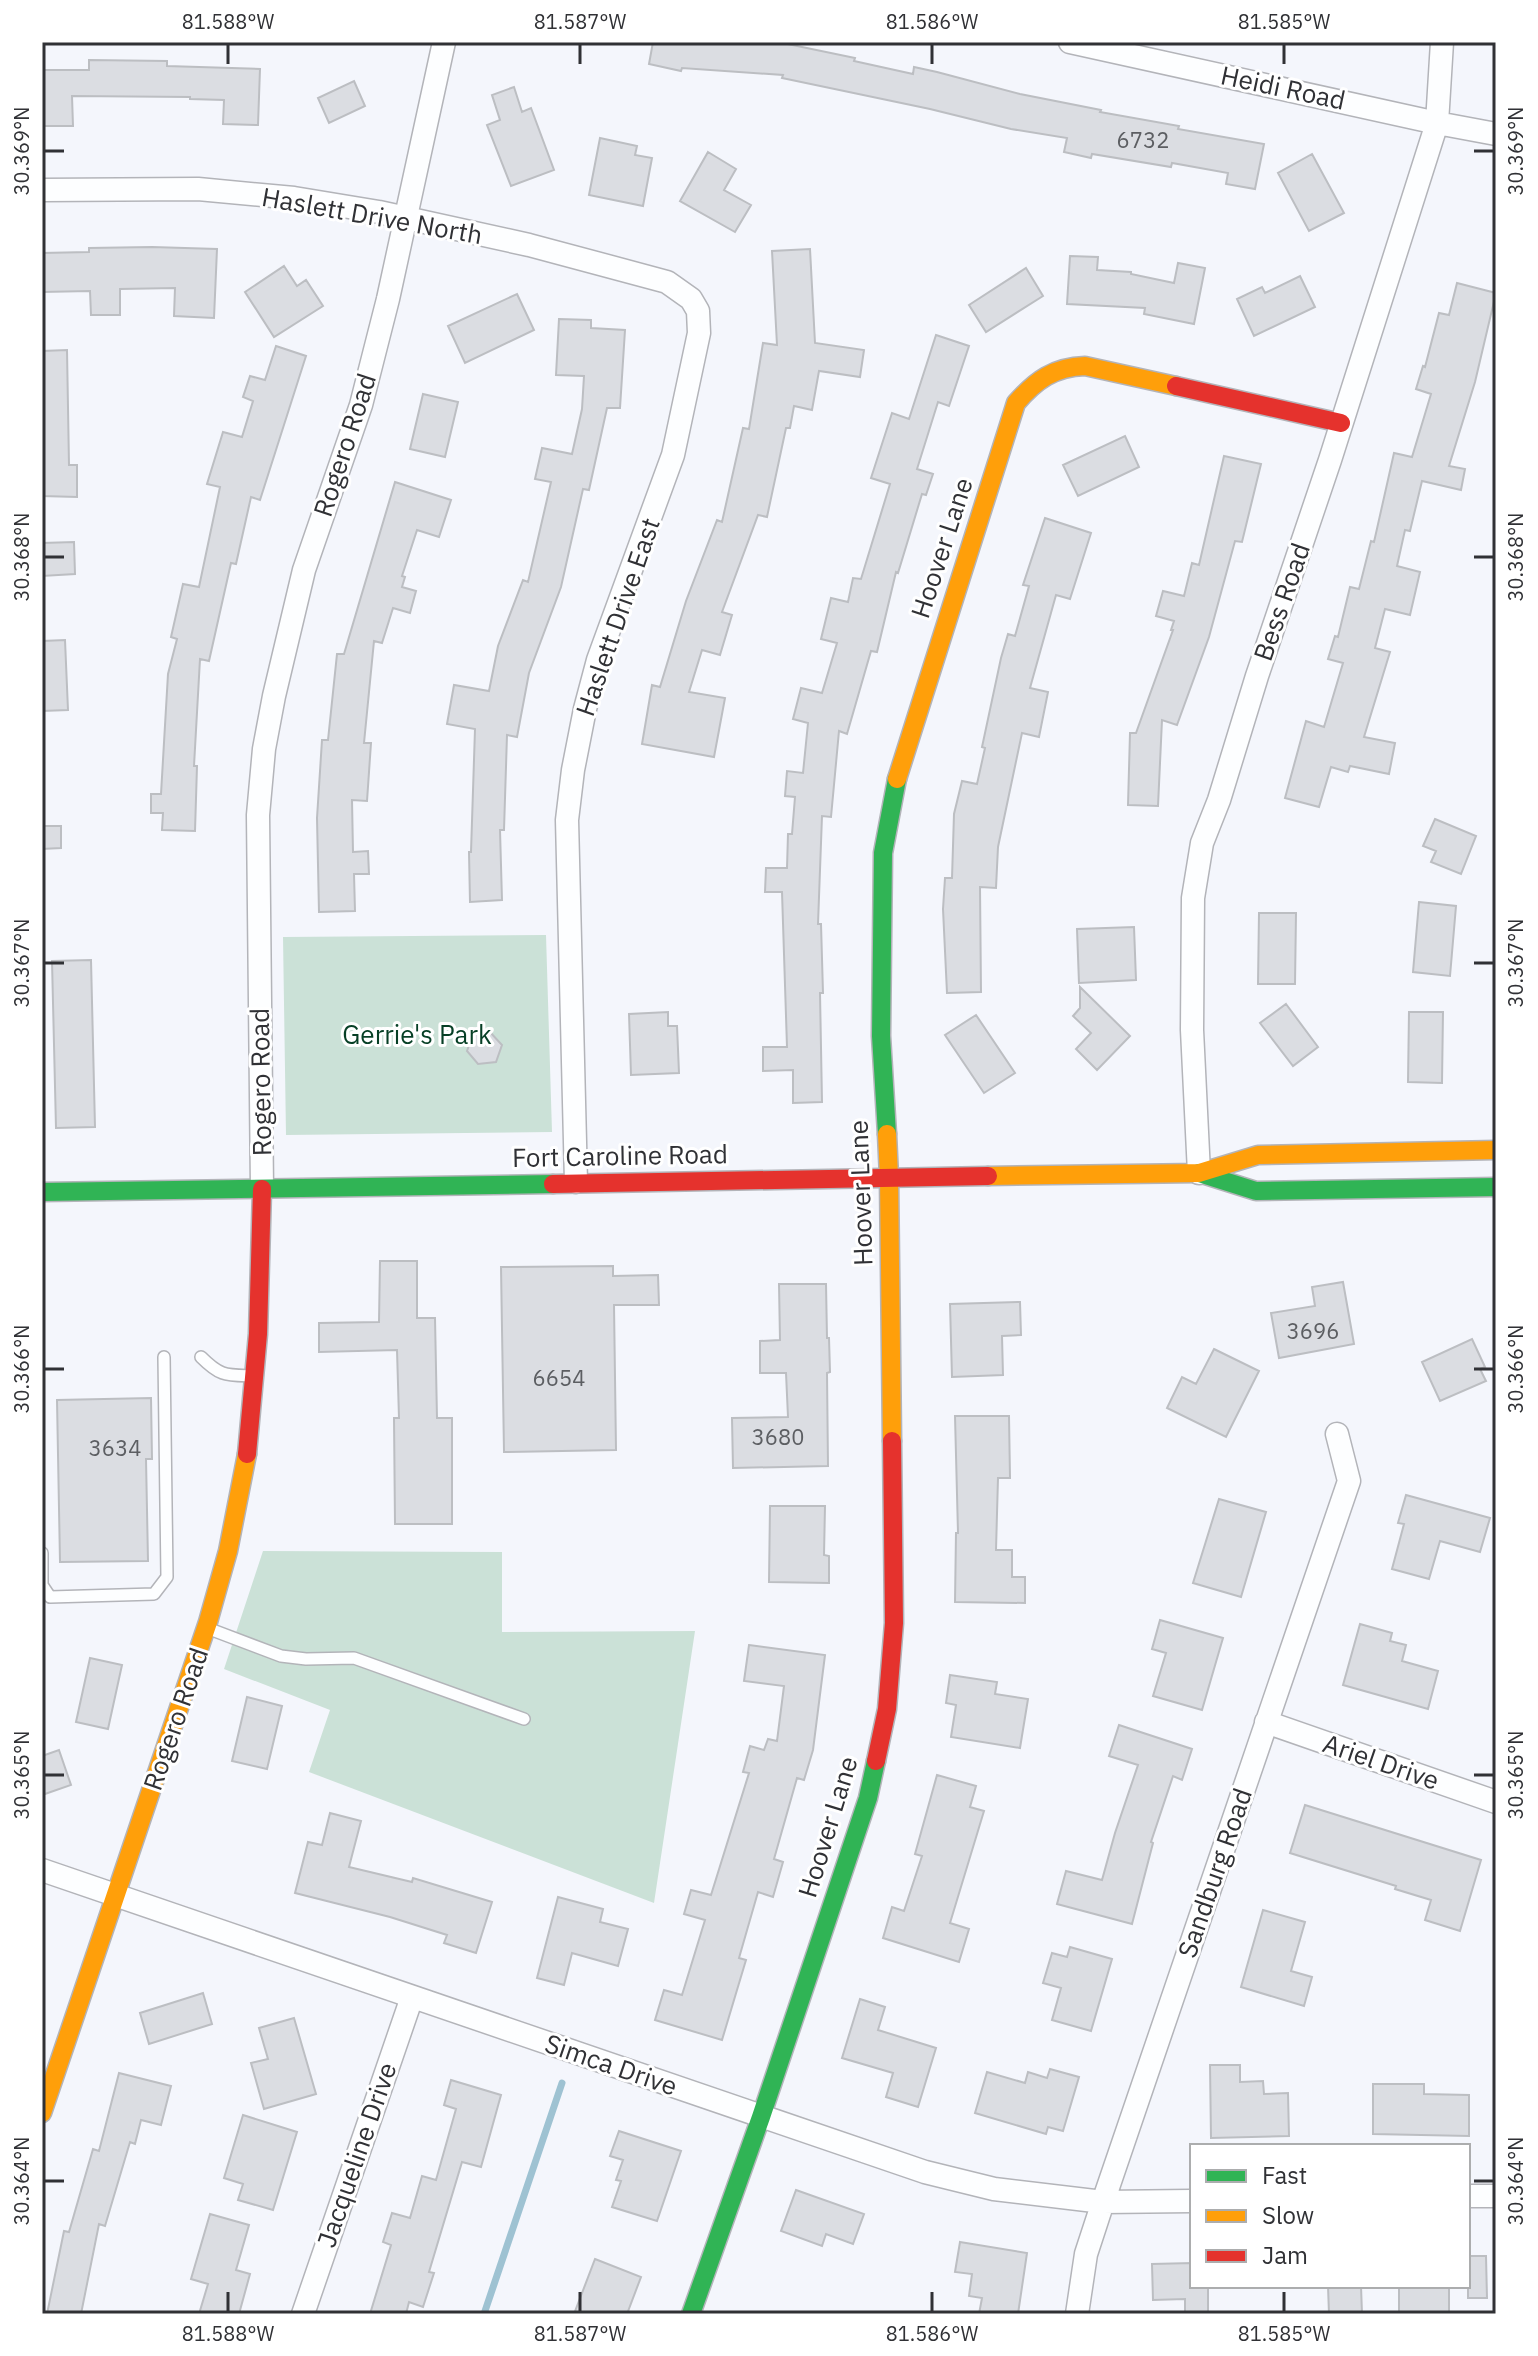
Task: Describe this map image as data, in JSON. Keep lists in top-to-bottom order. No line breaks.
{"streets":{"street":["Heidi Road","Haslett Drive North","Rogero Road","Hoover Lane","Bess Road","Haslett Drive East","Fort Caroline Road","Ariel Drive","Sandburg Road","Simca Drive","Jacqueline Drive"]},"crossings":[["Heidi Road","Bess Road"],["Haslett Drive North","Rogero Road"],["Haslett Drive North","Haslett Drive East"],["Rogero Road","Fort Caroline Road"],["Rogero Road","Simca Drive"],["Hoover Lane","Bess Road"],["Hoover Lane","Fort Caroline Road"],["Hoover Lane","Simca Drive"],["Bess Road","Fort Caroline Road"],["Haslett Drive East","Fort Caroline Road"],["Ariel Drive","Sandburg Road"],["Sandburg Road","Simca Drive"],["Simca Drive","Jacqueline Drive"]],"parks":["Gerrie's Park"],"house_numbers":["6732","3696","6654","3680","3634"],"legend":["Fast","Slow","Jam"],"coordinates":["81.588°W","81.587°W","81.586°W","81.585°W","30.369°N","30.368°N","30.367°N","30.366°N","30.365°N","30.364°N"]}
